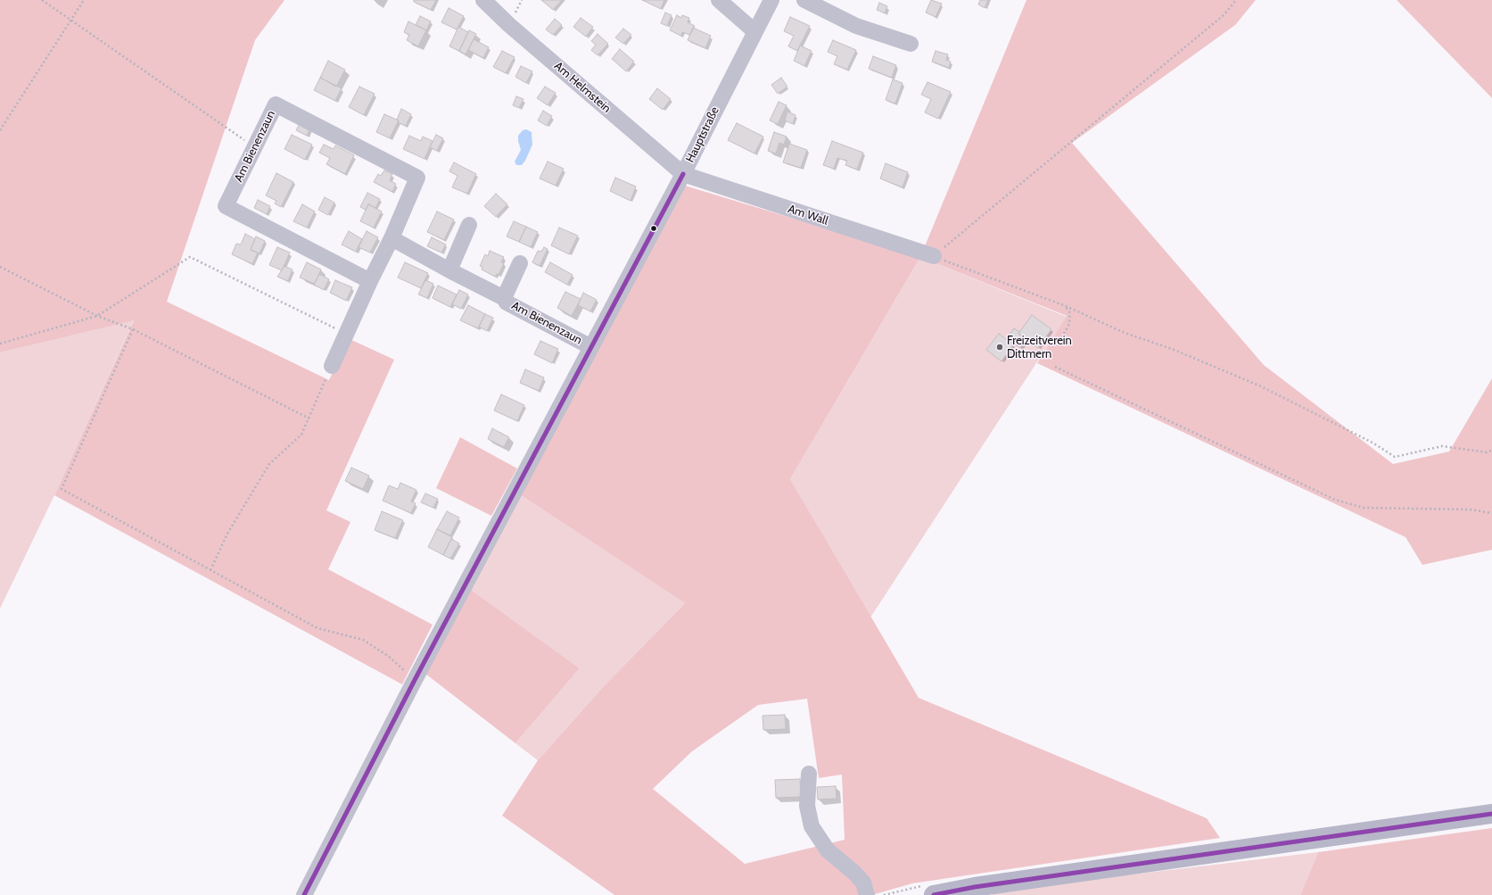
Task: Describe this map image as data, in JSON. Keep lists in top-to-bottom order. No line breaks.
{"streets":{"street":["Am Helmstein","Hauptstraße","Am Bienenzaun","Am Wall"]},"crossings":[["Am Helmstein","Hauptstraße"],["Am Helmstein","Am Wall"],["Hauptstraße","Am Bienenzaun"],["Hauptstraße","Am Wall"]],"places":["Freizeitverein Dittmern"]}
